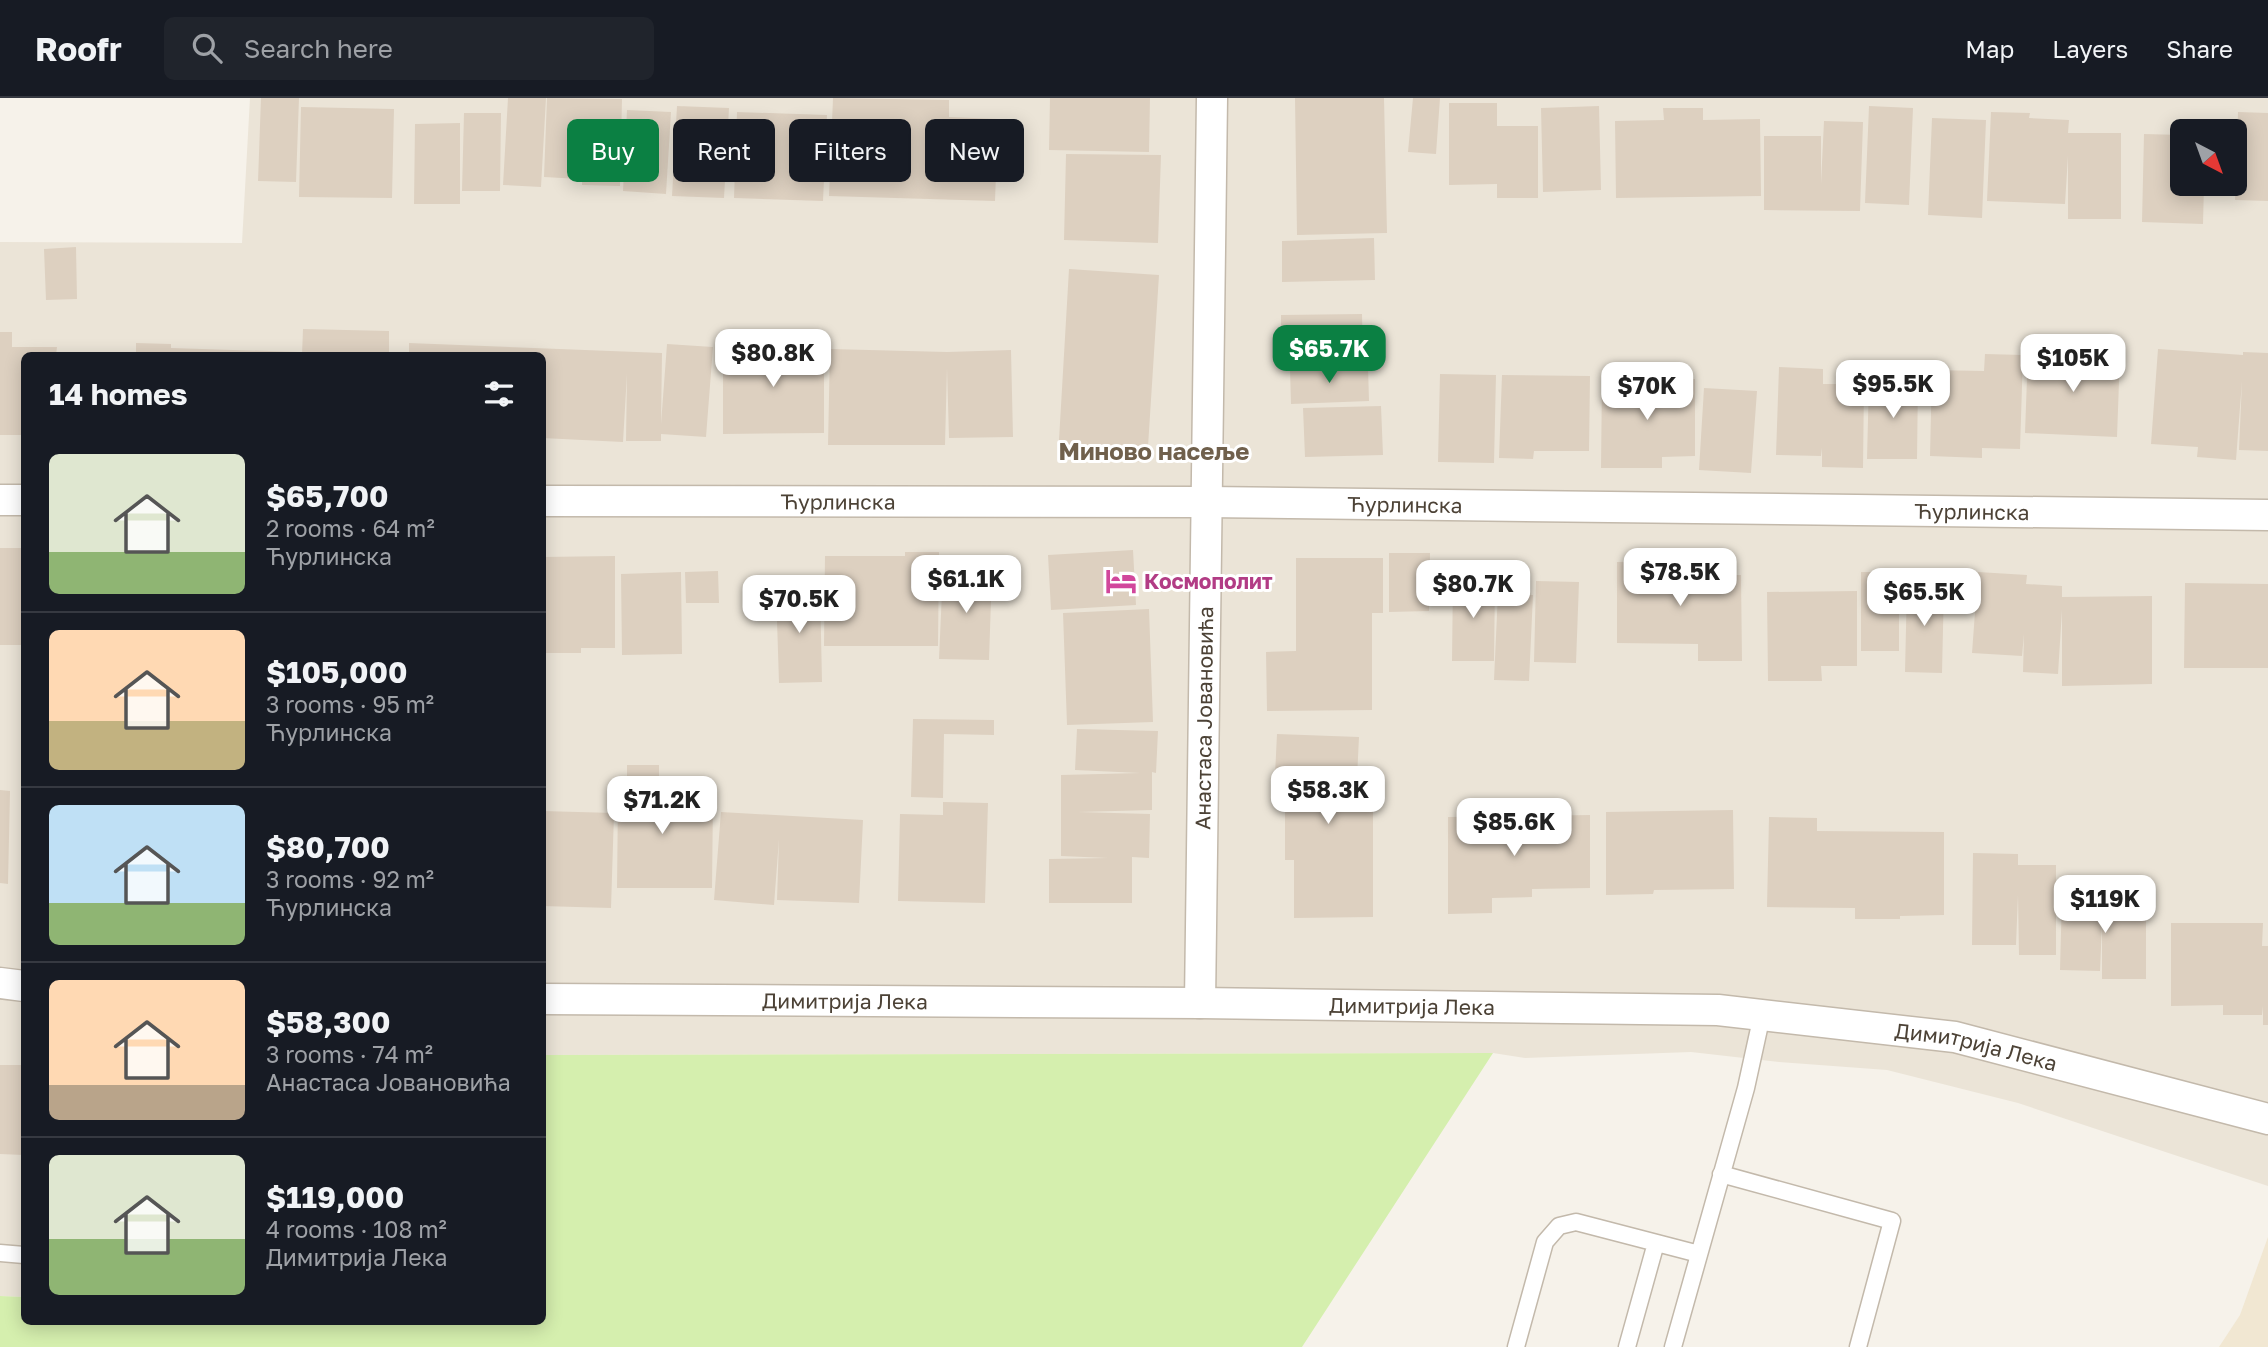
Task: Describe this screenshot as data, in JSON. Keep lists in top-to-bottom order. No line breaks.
{"streets":{"street":["Ћурлинска","Анастаса Јовановића","Димитрија Лека"]},"crossings":[["Ћурлинска","Анастаса Јовановића"],["Анастаса Јовановића","Димитрија Лека"]],"districts":["Миново насеље"],"places":{"hotel":["Космополит"]},"north":"bottom right","page":{"header":"Roofr","search":"Search here","nav":["Map","Layers","Share"],"chip":["Buy","Rent","Filters","New"],"price":["$65.7K","$80.8K","$105K","$95.5K","$70K","$78.5K","$61.1K","$80.7K","$65.5K","$70.5K","$58.3K","$71.2K","$85.6K","$119K"],"heading":"14 homes","list":[{"name":"$65,700","note":"2 rooms · 64 m² · Ћурлинска"},{"name":"$105,000","note":"3 rooms · 95 m² · Ћурлинска"},{"name":"$80,700","note":"3 rooms · 92 m² · Ћурлинска"},{"name":"$58,300","note":"3 rooms · 74 m² · Анастаса Јовановића"},{"name":"$119,000","note":"4 rooms · 108 m² · Димитрија Лека"}]}}
